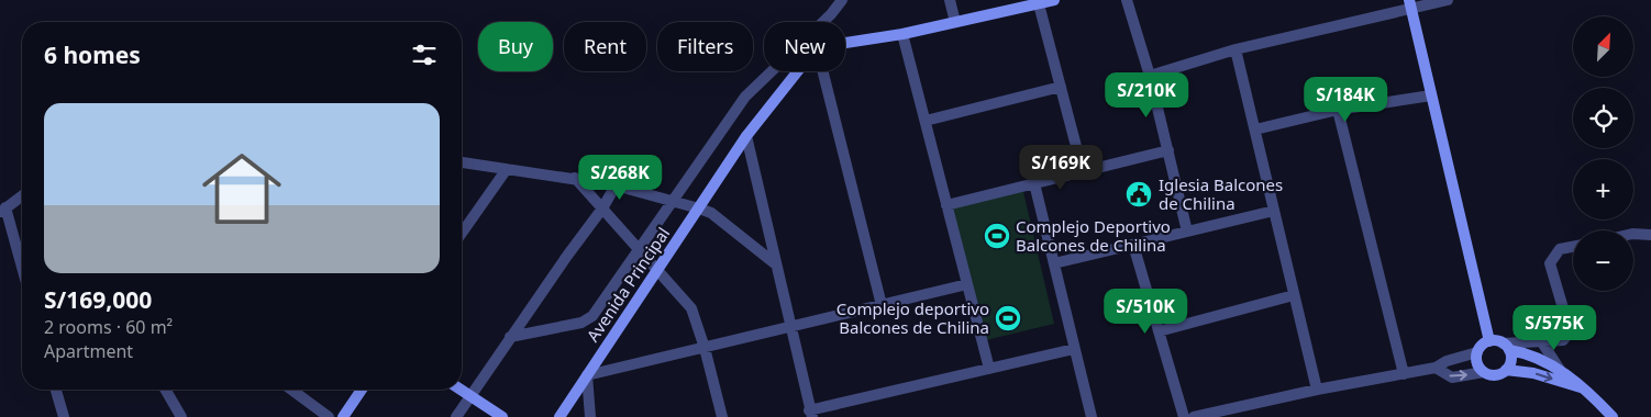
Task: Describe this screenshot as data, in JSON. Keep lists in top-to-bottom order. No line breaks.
{"streets":{"street":["Avenida Principal"]},"places":{"public building":["Iglesia Balcones de Chilina"],"sports":["Complejo Deportivo Balcones de Chilina","Complejo deportivo Balcones de Chilina"]},"north":"top right","page":{"map_buttons":["+","−"],"chip":["Buy","Rent","Filters","New"],"heading":"6 homes","price":["S/210K","S/184K","S/169K","S/268K","S/510K","S/575K"],"list":[{"name":"S/169,000","note":"2 rooms · 60 m² · Apartment"}]}}
